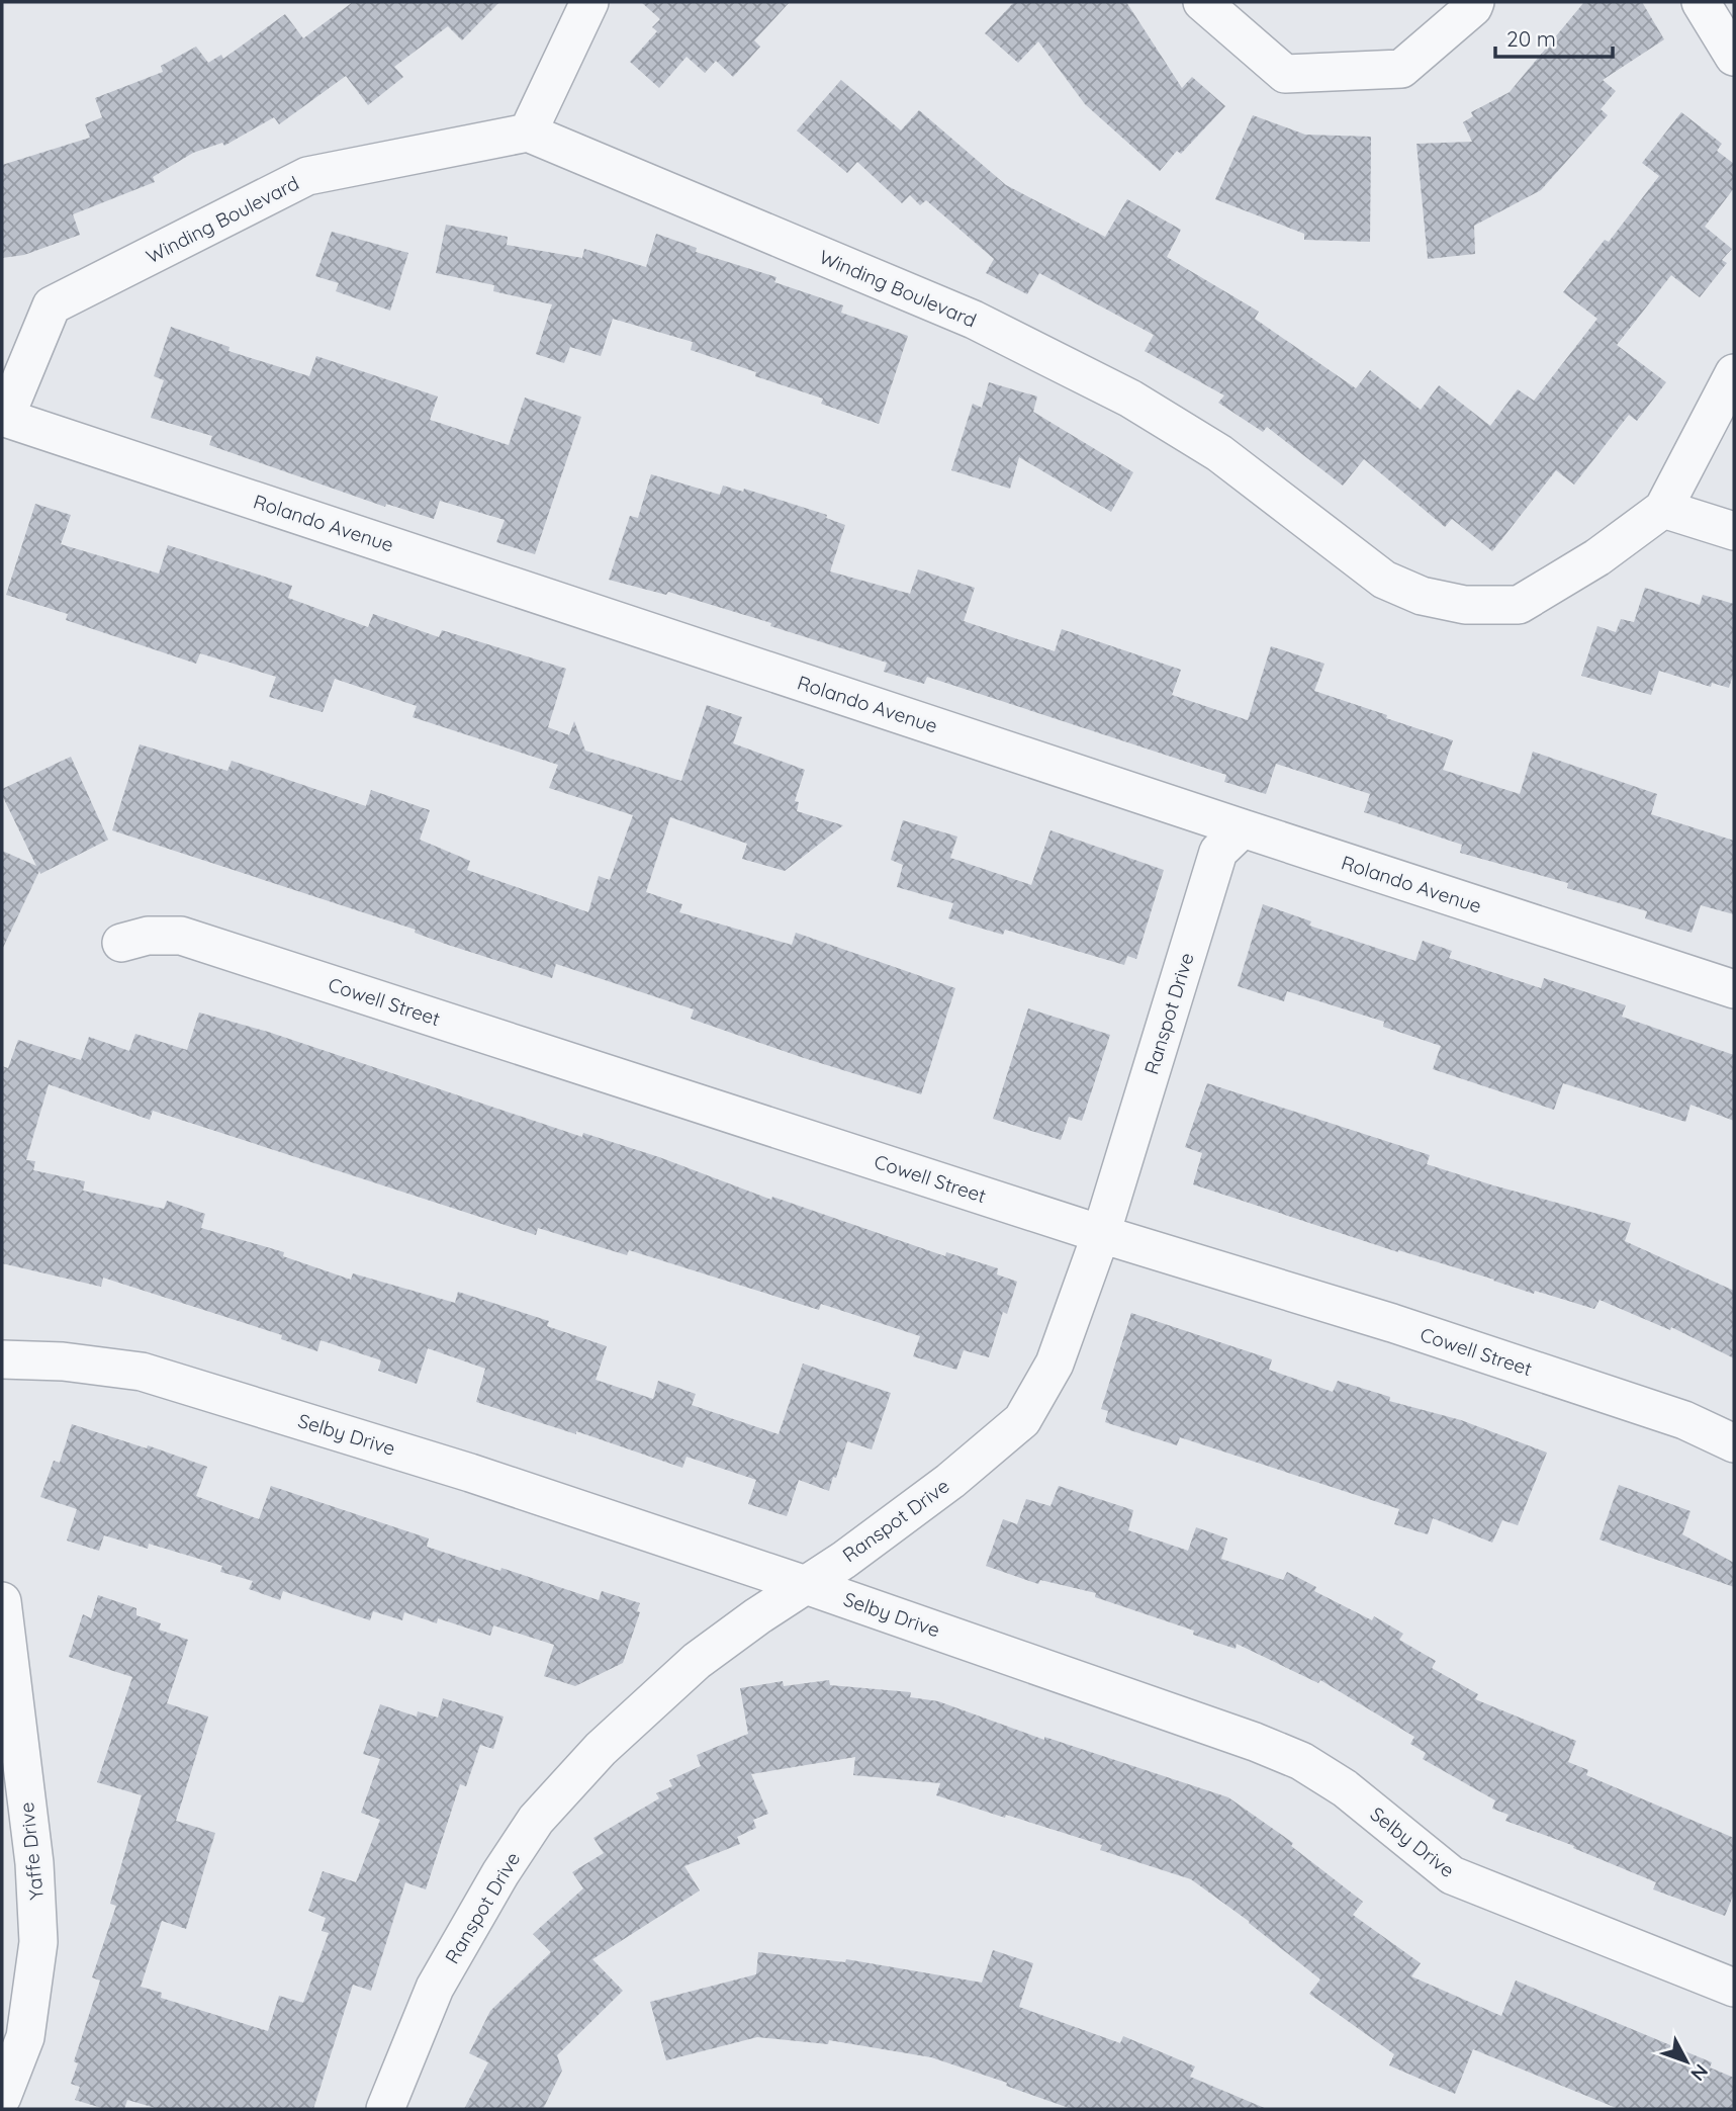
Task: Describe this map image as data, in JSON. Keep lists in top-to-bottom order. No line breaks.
{"streets":{"street":["Winding Boulevard","Rolando Avenue","Cowell Street","Ranspot Drive","Selby Drive","Yaffe Drive"]},"crossings":[["Winding Boulevard","Rolando Avenue"],["Rolando Avenue","Ranspot Drive"],["Cowell Street","Ranspot Drive"],["Ranspot Drive","Selby Drive"]],"scale_bar":"20 m","north":"bottom right"}
